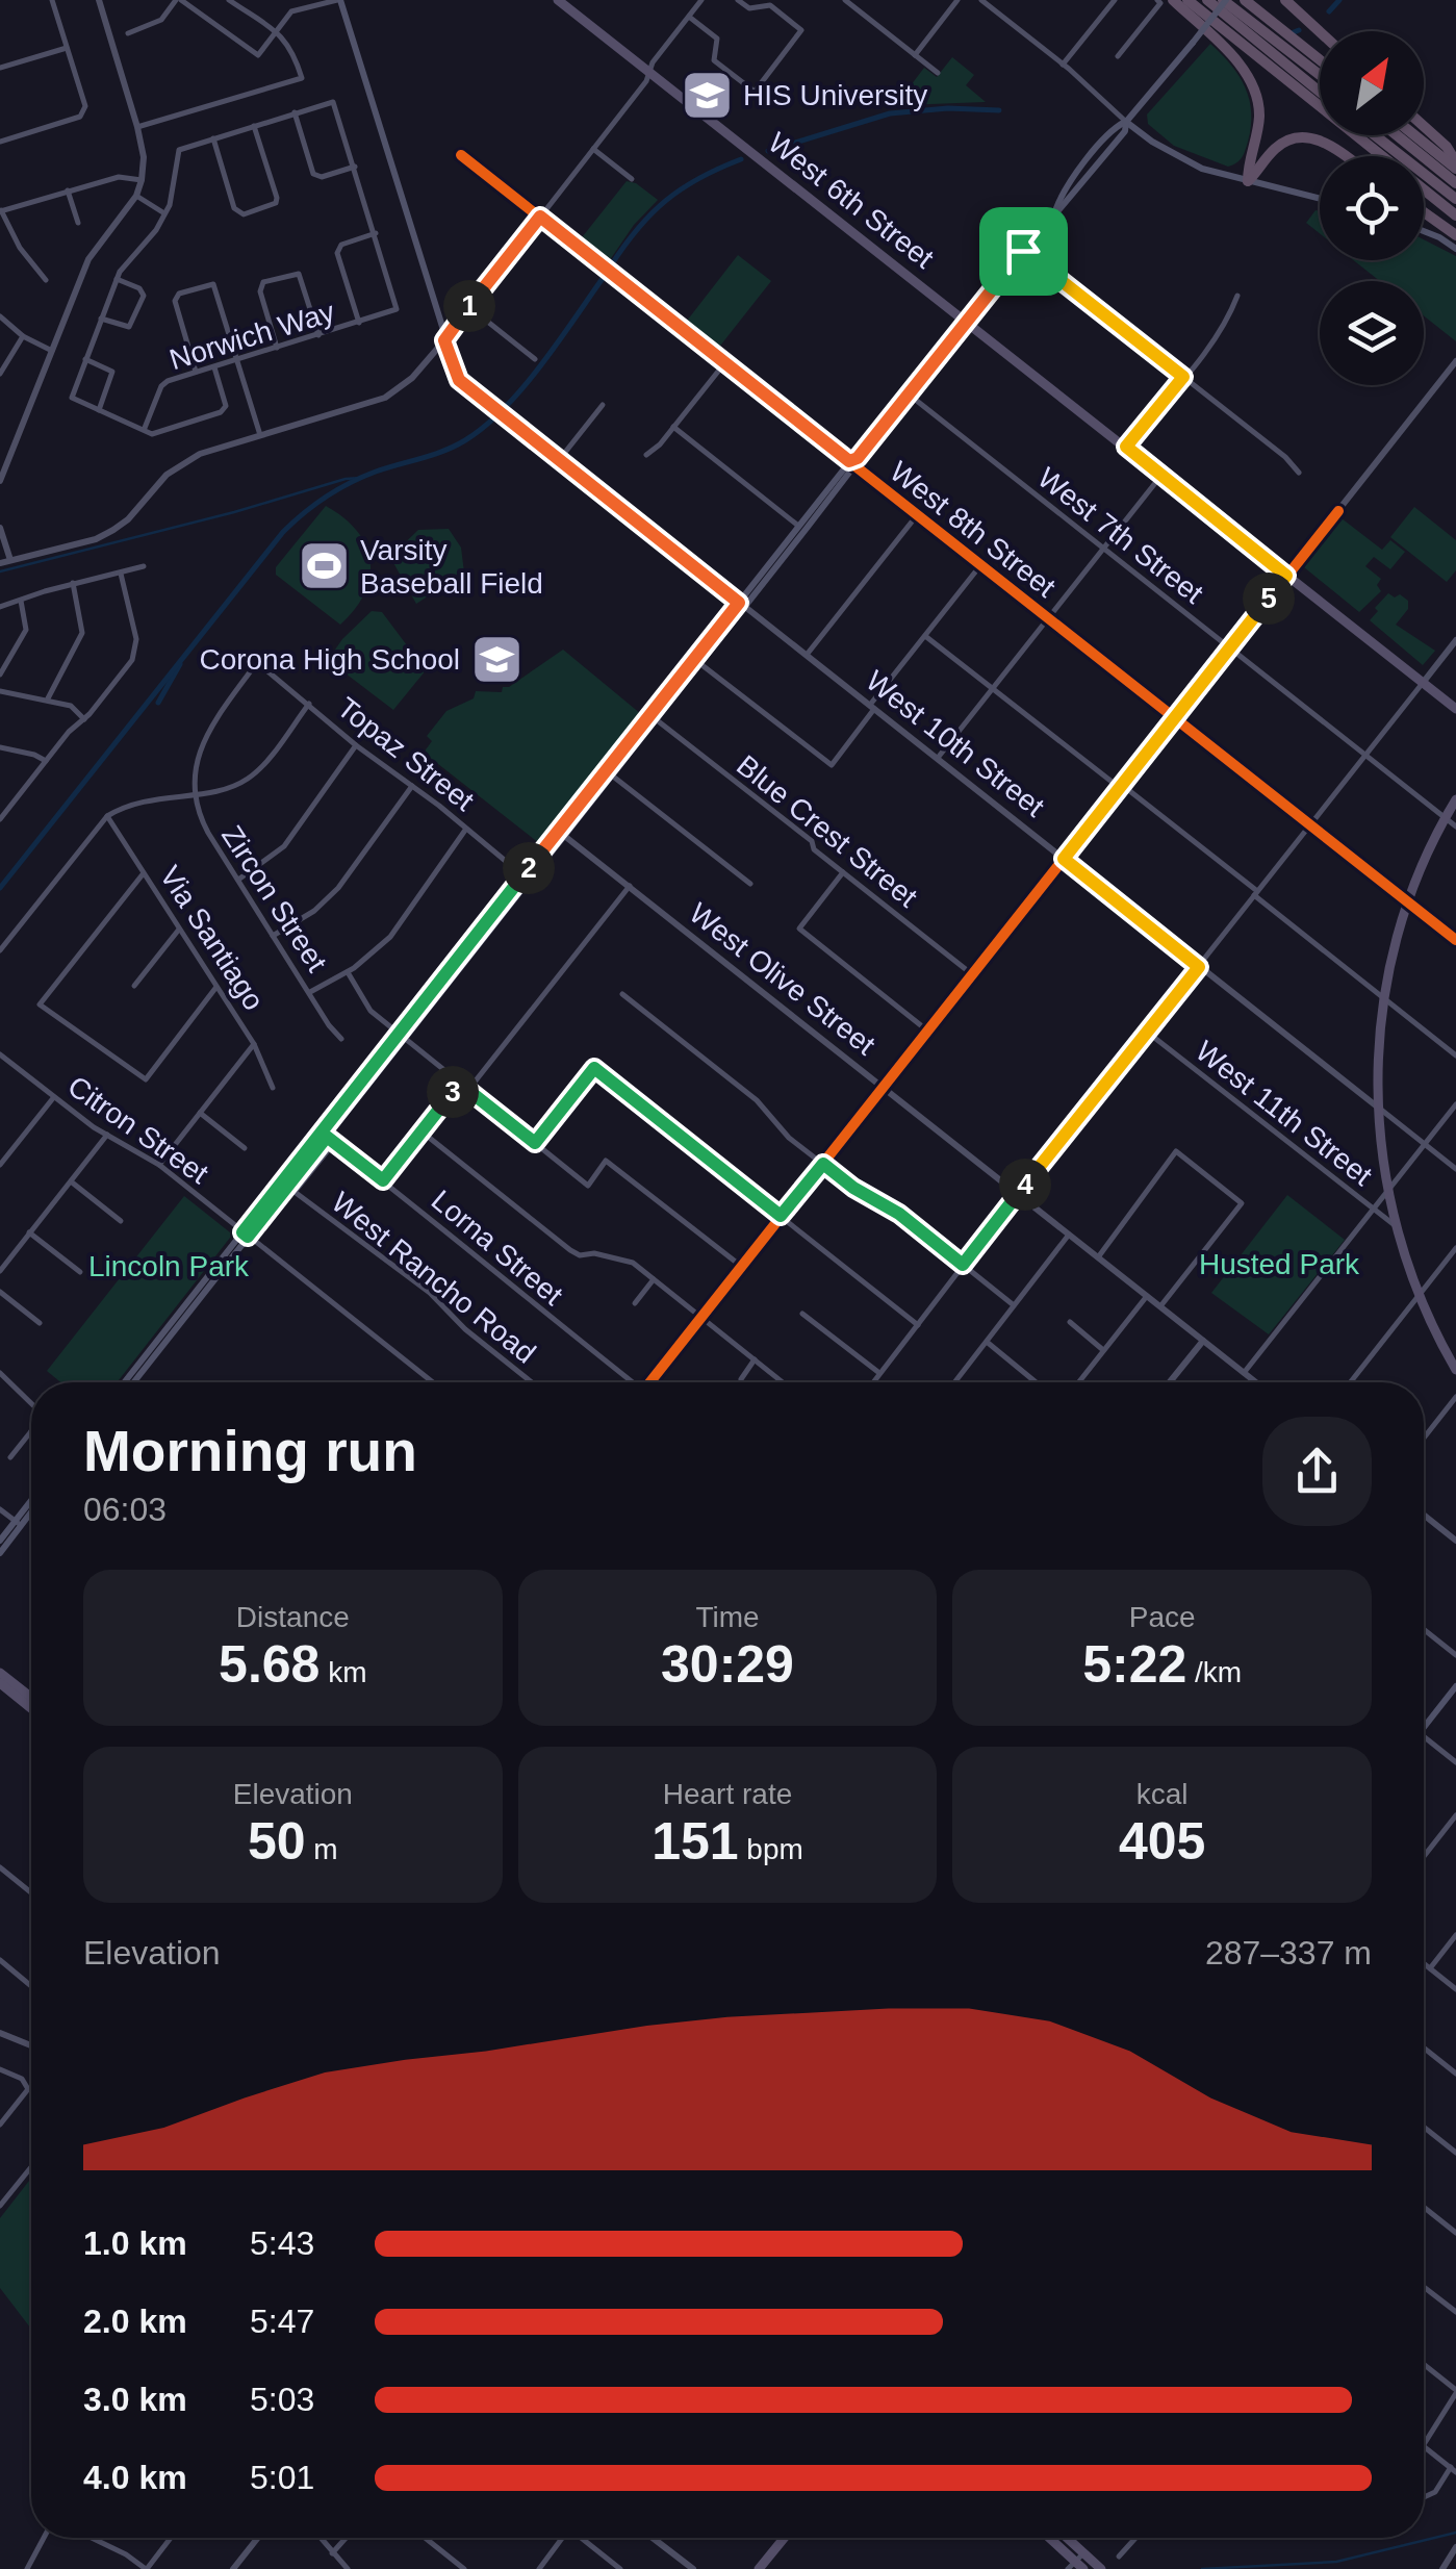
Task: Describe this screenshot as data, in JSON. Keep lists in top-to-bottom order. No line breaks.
{"streets":{"main road":["West 6th Street","West 10th Street"],"street":["Norwich Way","West 8th Street","West 7th Street","Topaz Street","Blue Crest Street","Zircon Street","Via Santiago","West Olive Street","West 11th Street","Citron Street","Lorna Street","West Rancho Road"]},"crossings":[["Topaz Street","Zircon Street"],["Lorna Street","West Rancho Road"]],"parks":["Husted Park","Lincoln Park"],"places":{"school or university":["HIS University","Corona High School"],"sports":["Varsity Baseball Field"]},"north":"top right","page":{"pins":["1","5","2","3","4"],"heading":["Morning run","06:03"],"stats":[["Distance","5.68 km"],["Time","30:29"],["Pace","5:22 /km"],["Elevation","50 m"],["Heart rate","151 bpm"],["kcal","405"]],"chart":["Elevation","287–337 m"],"list":[{"name":"1.0 km","note":"5:43"},{"name":"2.0 km","note":"5:47"},{"name":"3.0 km","note":"5:03"},{"name":"4.0 km","note":"5:01"}]}}
